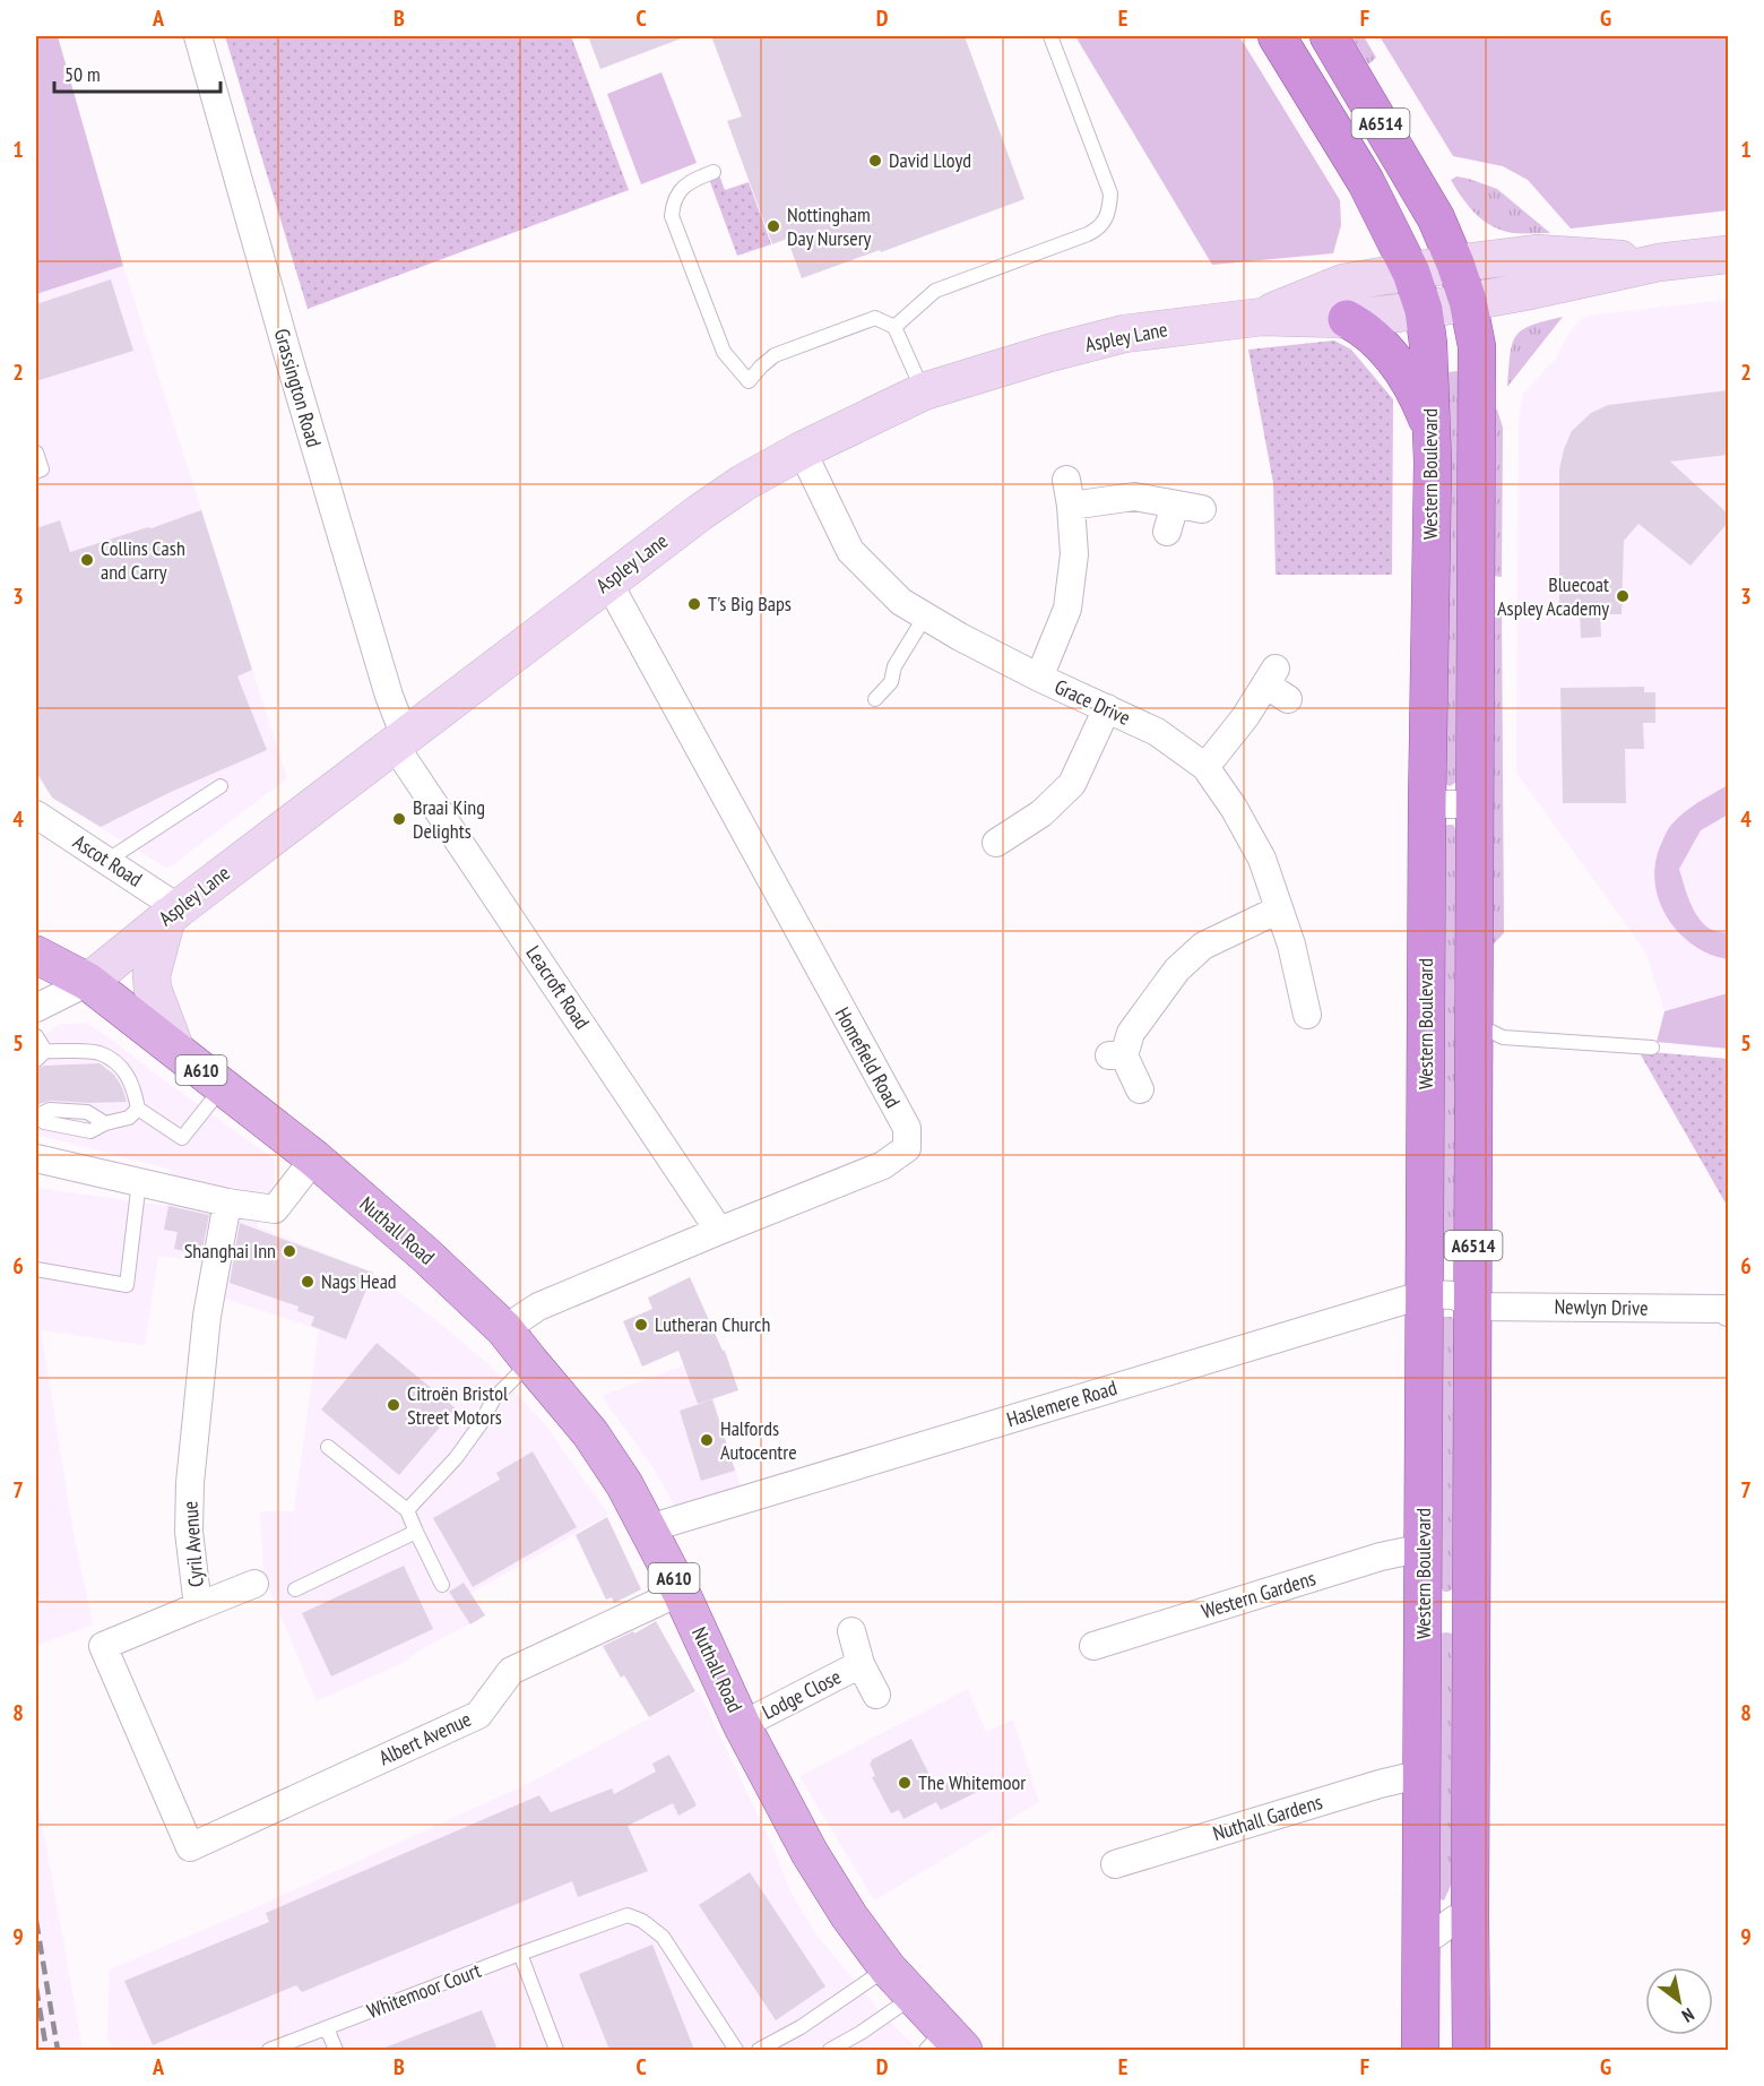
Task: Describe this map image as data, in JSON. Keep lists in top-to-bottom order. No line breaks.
{"streets":{"highway":["A6514","Western Boulevard"],"main road":["Aspley Lane","A610","Nuthall Road"],"street":["Grassington Road","Grace Drive","Ascot Road","Leacroft Road","Homefield Road","Newlyn Drive","Haslemere Road","Cyril Avenue","Western Gardens","Lodge Close","Albert Avenue","Nuthall Gardens"],"lane":["Whitemoor Court"]},"crossings":[["A6514","Aspley Lane"],["A6514","Newlyn Drive"],["A6514","Haslemere Road"],["Aspley Lane","Grassington Road"],["Aspley Lane","Western Boulevard"],["Aspley Lane","Grace Drive"],["Aspley Lane","Ascot Road"],["Aspley Lane","Leacroft Road"],["Aspley Lane","Homefield Road"],["Aspley Lane","A610"],["Aspley Lane","Nuthall Road"],["Grassington Road","Leacroft Road"],["Western Boulevard","Haslemere Road"],["Western Boulevard","Western Gardens"],["Western Boulevard","Nuthall Gardens"],["Leacroft Road","Homefield Road"],["Homefield Road","Nuthall Road"],["A610","Nuthall Road"],["Nuthall Road","Haslemere Road"],["Nuthall Road","Lodge Close"],["Nuthall Road","Albert Avenue"],["Newlyn Drive","Haslemere Road"],["Cyril Avenue","Albert Avenue"]],"places":["David Lloyd","Nottingham Day Nursery","Collins Cash and Carry","Bluecoat Aspley Academy","T's Big Baps","Braai King Delights","Shanghai Inn","Nags Head","Lutheran Church","Citroën Bristol Street Motors","Halfords Autocentre","The Whitemoor"],"scale_bar":"50 m","north":"bottom right","grid":{"columns":["A","B","C","D","E","F","G"],"rows":["1","2","3","4","5","6","7","8","9"]}}
